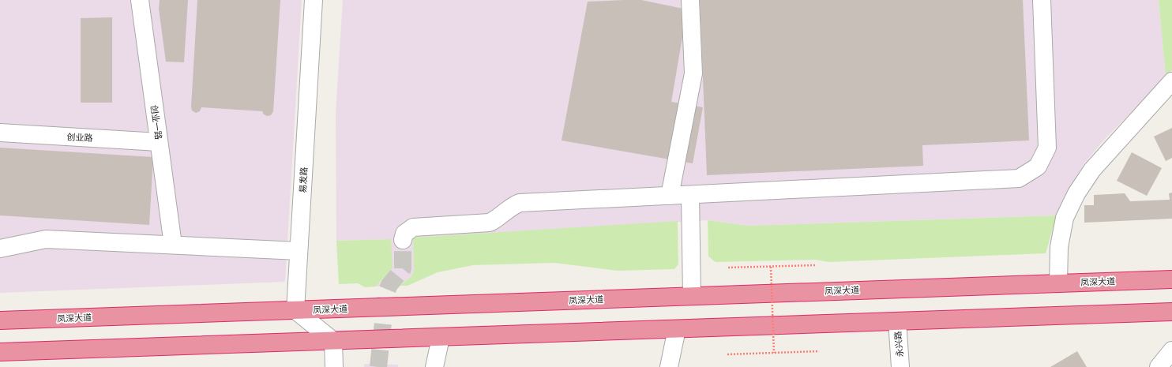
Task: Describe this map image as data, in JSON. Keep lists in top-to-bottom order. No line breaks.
{"streets":{"highway":["凤深大道"],"street":["创业一路","创业路","易发路","永兴路"]},"crossings":[["创业一路","创业路"],["易发路","凤深大道"]]}
